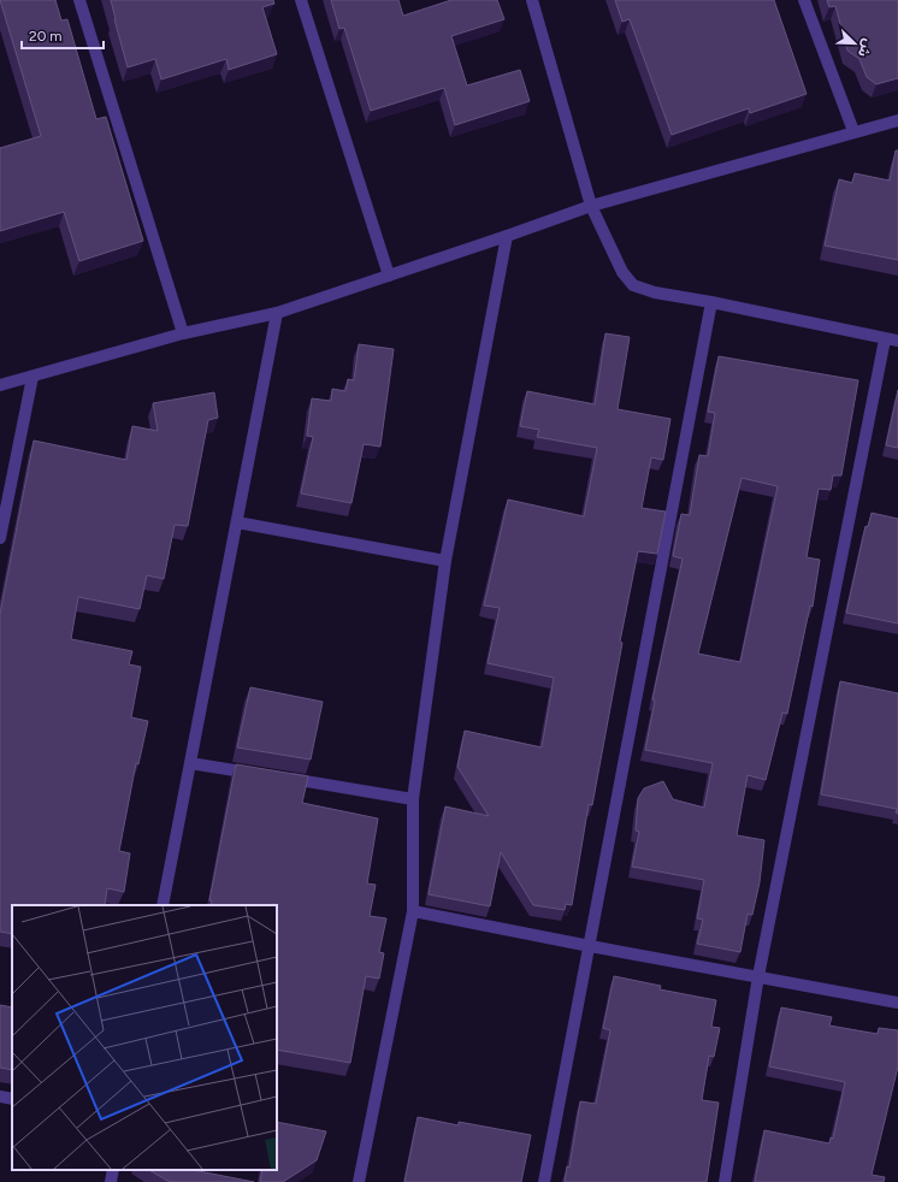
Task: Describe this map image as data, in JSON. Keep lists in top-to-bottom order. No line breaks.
{"scale_bar":"20 m","north":"bottom right"}
